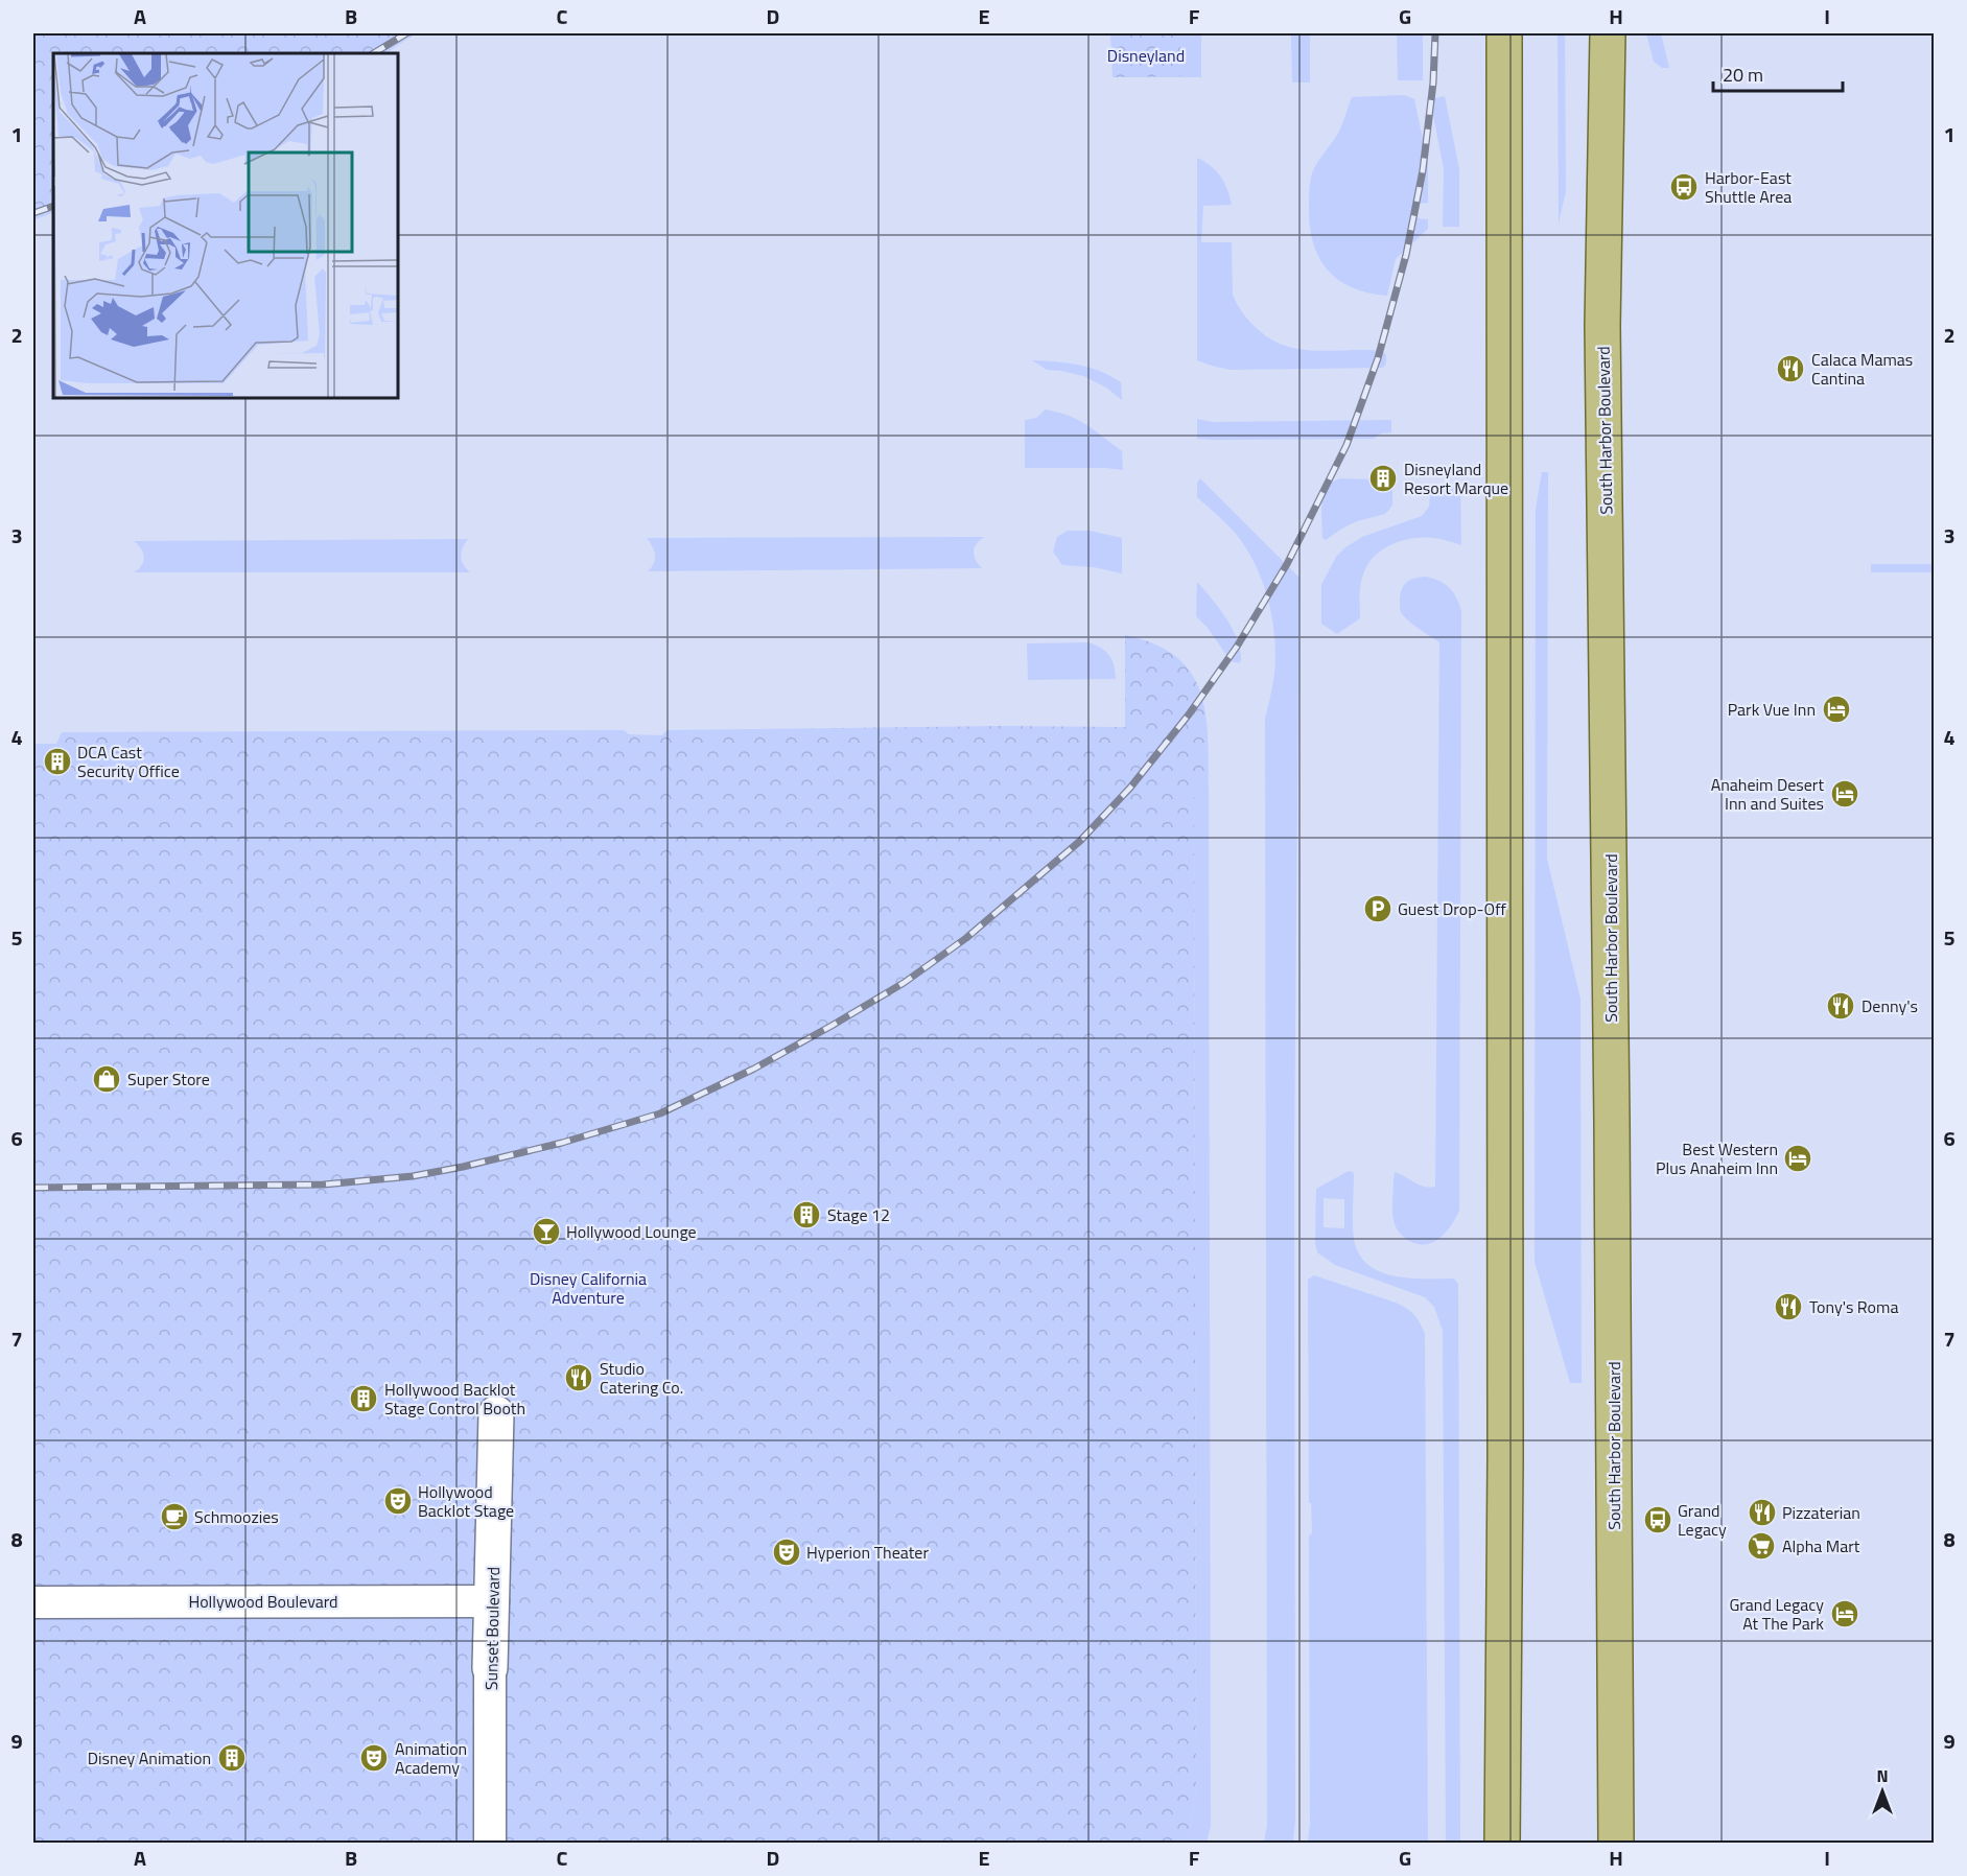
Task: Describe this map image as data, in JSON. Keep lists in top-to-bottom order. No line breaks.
{"streets":{"main road":["South Harbor Boulevard"],"street":["Hollywood Boulevard","Sunset Boulevard"]},"crossings":[["Hollywood Boulevard","Sunset Boulevard"]],"parks":["Disneyland","Disney California Adventure"],"places":{"bus stop":["Harbor-East Shuttle Area","Grand Legacy"],"restaurant":["Calaca Mamas Cantina","Denny's","Tony's Roma","Studio Catering Co.","Pizzaterian"],"building":["Disneyland Resort Marque","DCA Cast Security Office","Stage 12","Hollywood Backlot Stage Control Booth","Disney Animation"],"hotel":["Park Vue Inn","Anaheim Desert Inn and Suites","Best Western Plus Anaheim Inn","Grand Legacy At The Park"],"parking":["Guest Drop-Off"],"shop":["Super Store"],"bar":["Hollywood Lounge"],"theatre":["Hollywood Backlot Stage","Hyperion Theater","Animation Academy"],"cafe":["Schmoozies"],"supermarket":["Alpha Mart"]},"scale_bar":"20 m","north":"top","grid":{"columns":["A","B","C","D","E","F","G","H","I"],"rows":["1","2","3","4","5","6","7","8","9"]}}
